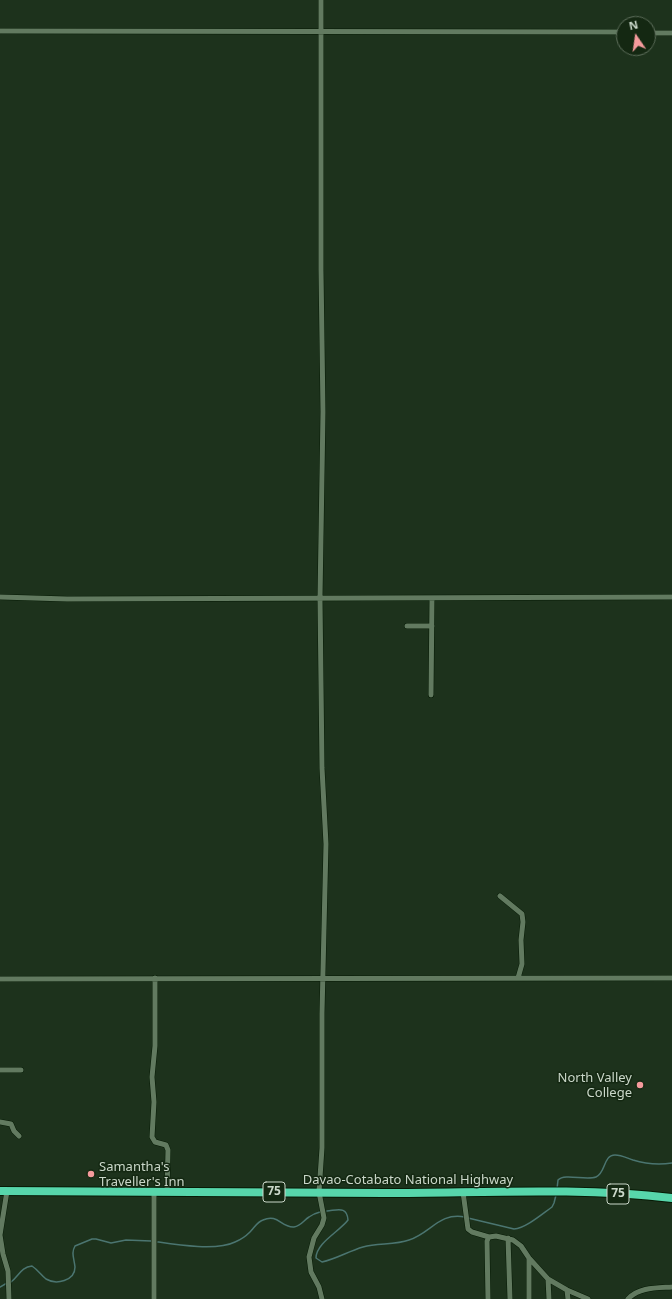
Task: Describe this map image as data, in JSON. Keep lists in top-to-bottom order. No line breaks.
{"streets":{"highway":["Davao-Cotabato National Highway","75"]},"places":["North Valley College","Samantha's Traveller's Inn"],"north":"top"}
